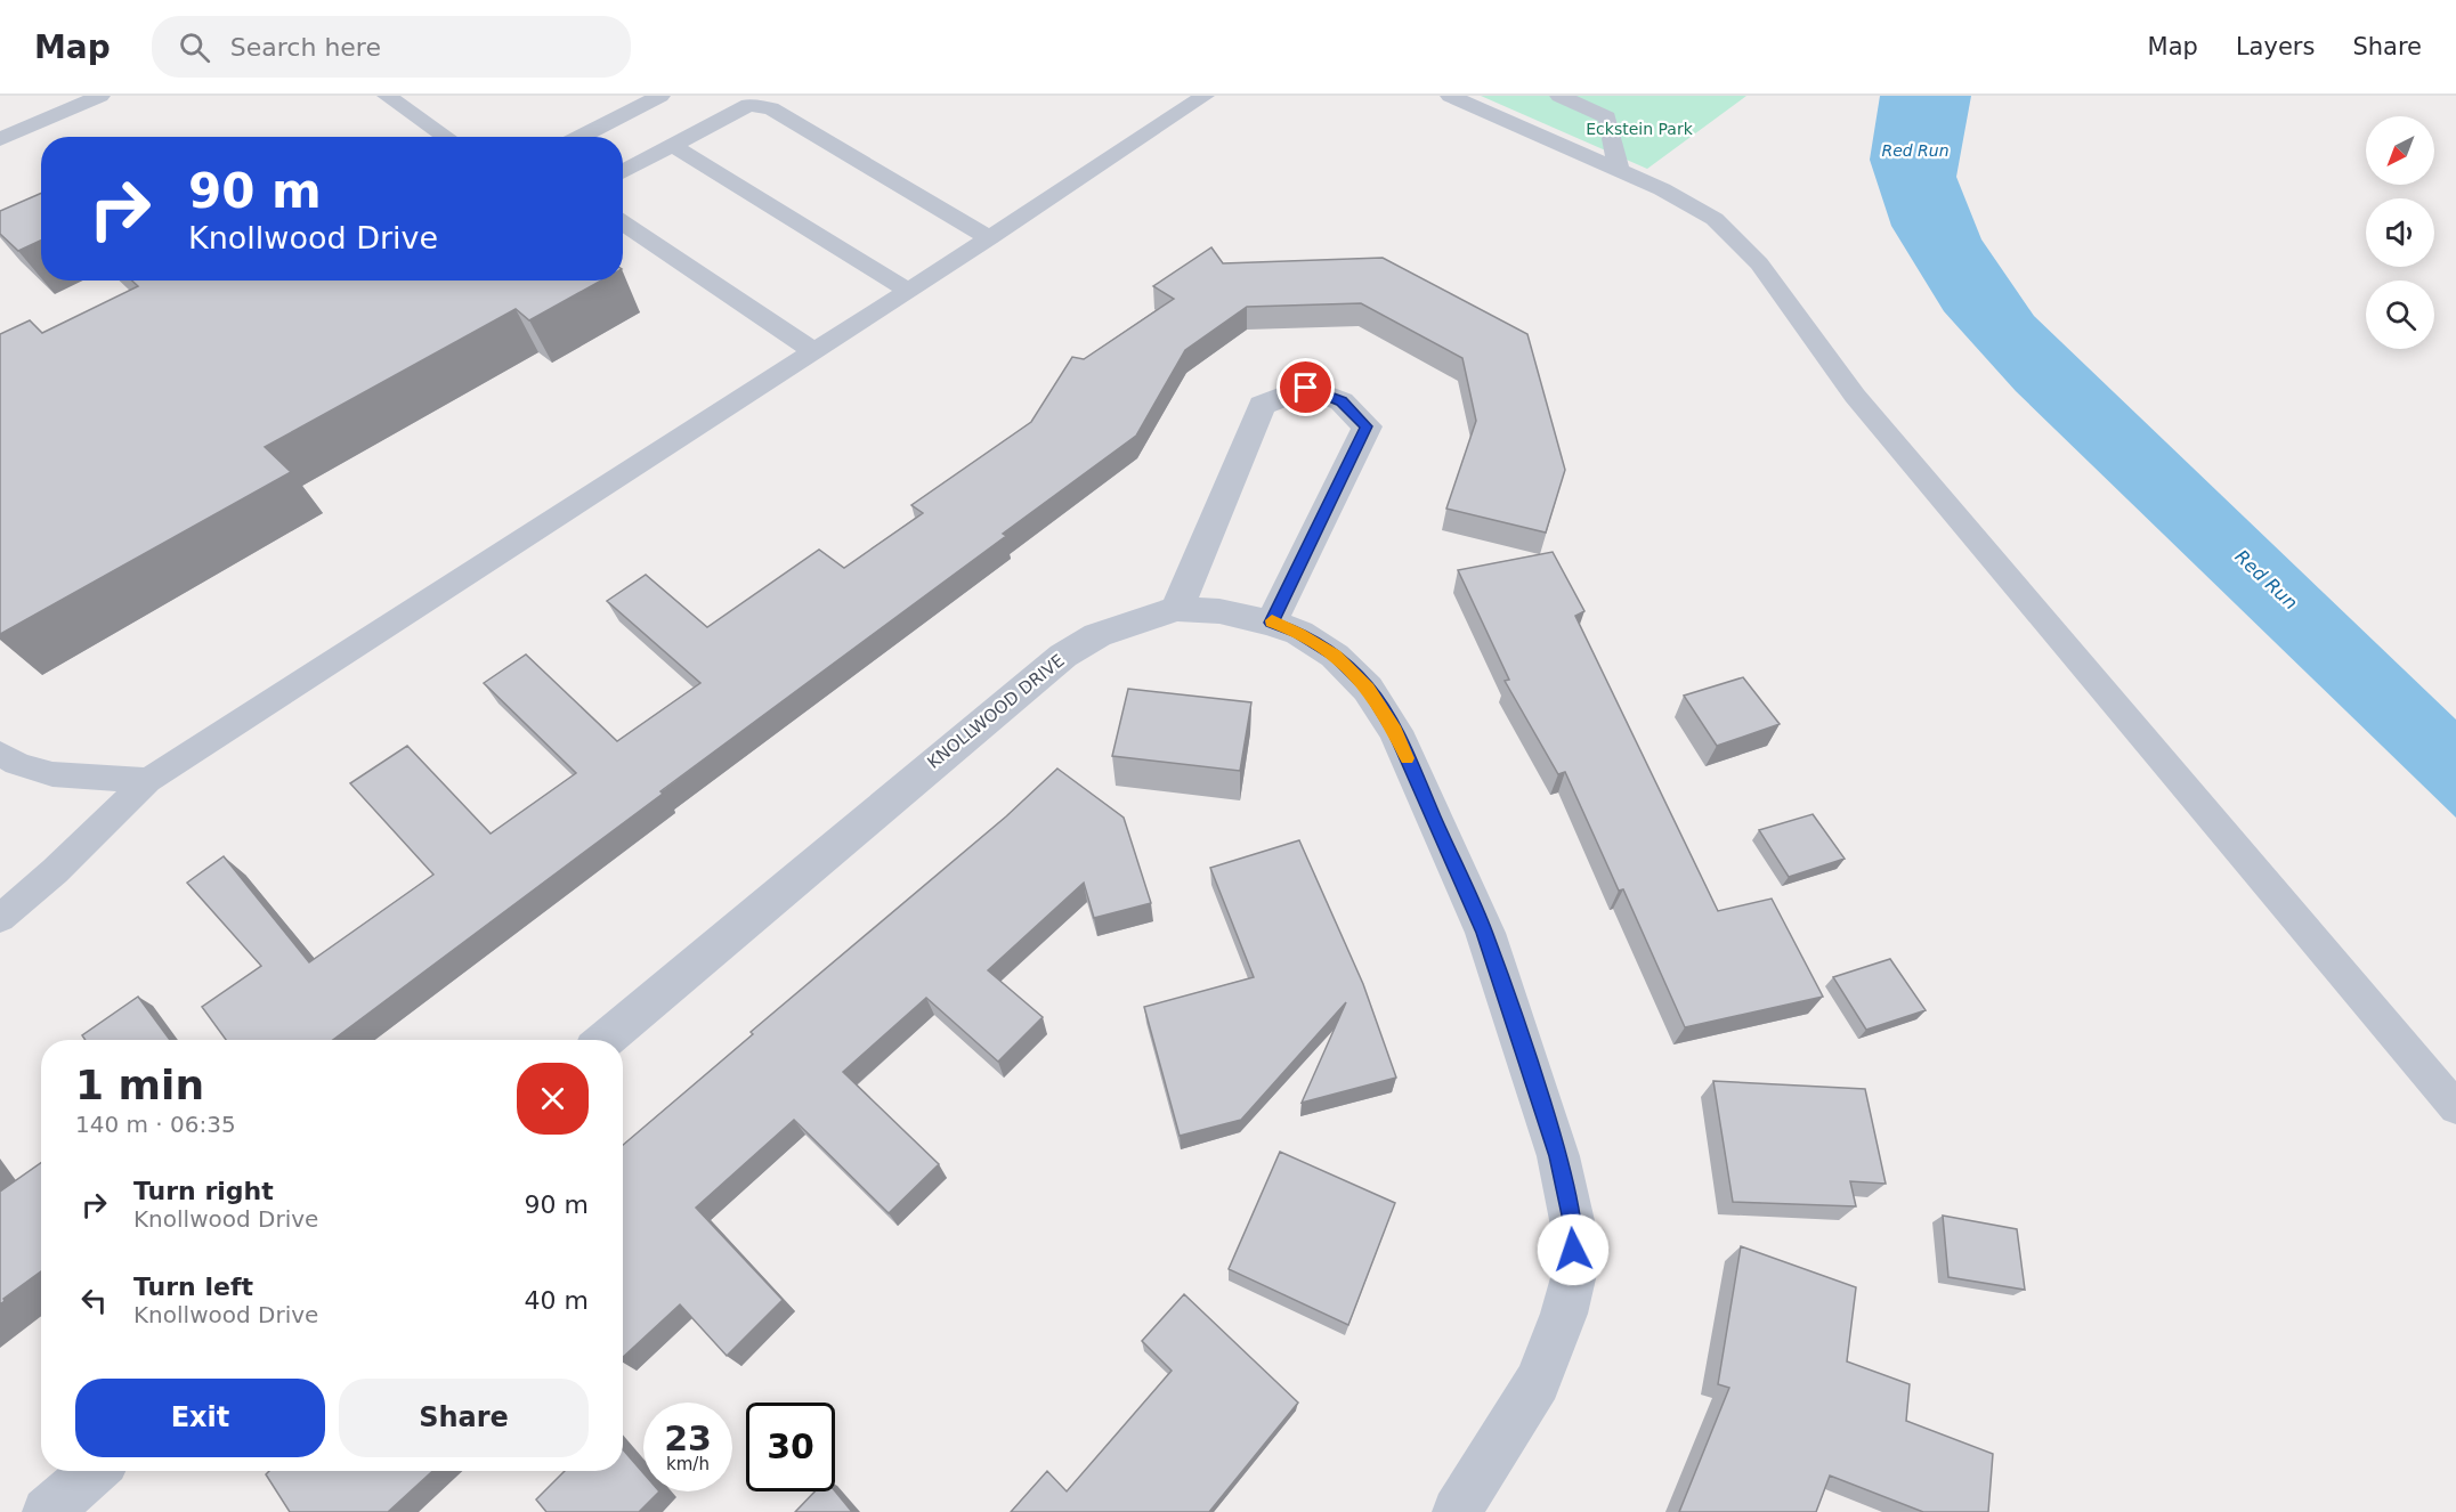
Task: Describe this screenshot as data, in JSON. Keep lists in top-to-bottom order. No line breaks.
{"streets":{"street":["KNOLLWOOD DRIVE"]},"water":["Red Run"],"parks":["Eckstein Park"],"north":"bottom left","page":{"header":"Map","search":"Search here","nav":["Map","Layers","Share"],"turn":["90 m","Knollwood Drive"],"heading":["1 min","140 m · 06:35"],"list":[{"name":"Turn right","note":"Knollwood Drive","value":"90 m"},{"name":"Turn left","note":"Knollwood Drive","value":"40 m"}],"buttons":["Exit","Share"],"speed":"23 km/h","limit":"30"}}
